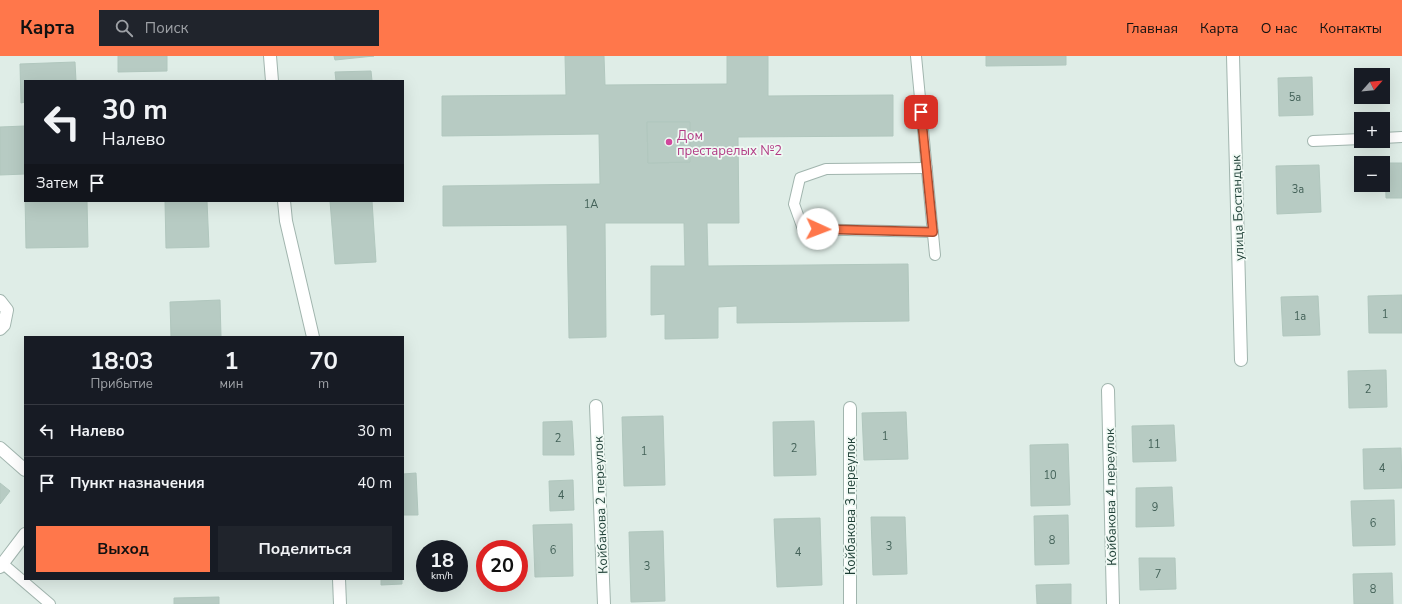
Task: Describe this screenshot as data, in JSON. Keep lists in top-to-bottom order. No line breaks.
{"streets":{"street":["улица Бостандык","Койбакова 4 переулок","Койбакова 2 переулок","Койбакова 3 переулок"]},"places":["Дом престарелых №2"],"house_numbers":["5а","3а","1А","1","1а","2","1","2","11","2","1","4","10","4","9","6","8","3","6","4","3","7","8"],"north":"top right","page":{"header":"Карта","search":"Поиск","nav":["Главная","Карта","О нас","Контакты"],"map_buttons":["+","−"],"turn":["30 m","Налево"],"then":"Затем","eta":["18:03","Прибытие","1","мин","70","m"],"list":[{"name":"Налево","value":"30 m"},{"name":"Пункт назначения","value":"40 m"}],"buttons":["Выход","Поделиться"],"speed":"18 km/h","limit":"20"}}
